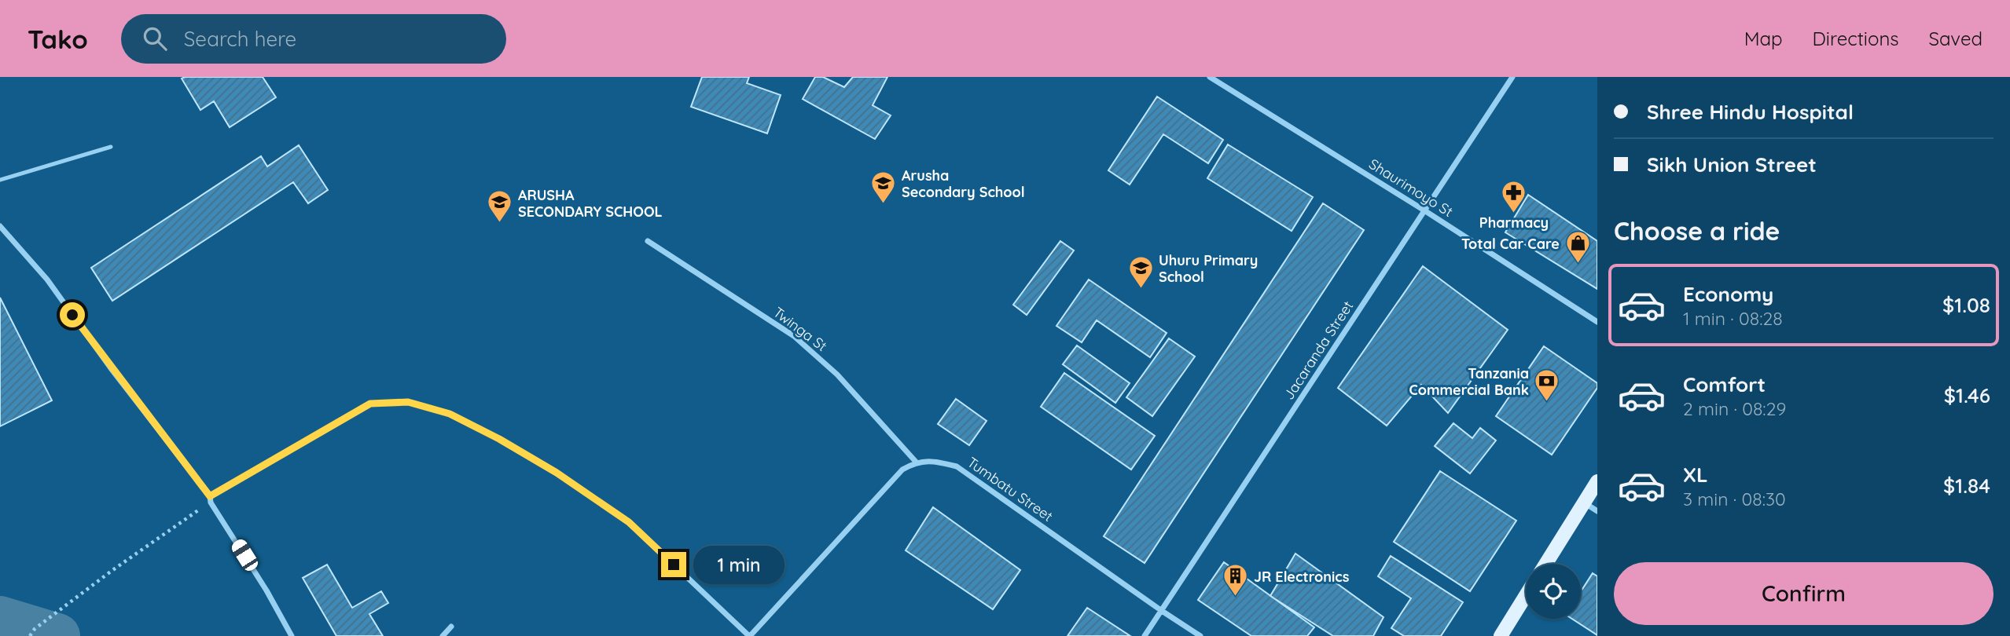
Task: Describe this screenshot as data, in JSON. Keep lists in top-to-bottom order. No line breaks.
{"streets":{"street":["Shaurimoyo St","Twinga St","Jacaranda Street","Tumbatu Street"]},"crossings":[["Shaurimoyo St","Jacaranda Street"],["Twinga St","Tumbatu Street"],["Jacaranda Street","Tumbatu Street"]],"places":{"school or university":["Arusha Secondary School","ARUSHA SECONDARY SCHOOL","Uhuru Primary School"],"pharmacy":["Pharmacy"],"shop":["Total Car Care"],"bank":["Tanzania Commercial Bank"],"building":["JR Electronics"]},"page":{"header":"Tako","search":"Search here","nav":["Map","Directions","Saved"],"banner":["Shree Hindu Hospital","Sikh Union Street"],"heading":"Choose a ride","list":[{"name":"Economy","note":"1 min · 08:28","value":"$1.08"},{"name":"Comfort","note":"2 min · 08:29","value":"$1.46"},{"name":"XL","note":"3 min · 08:30","value":"$1.84"}],"bubble":"1 min","buttons":"Confirm"}}
